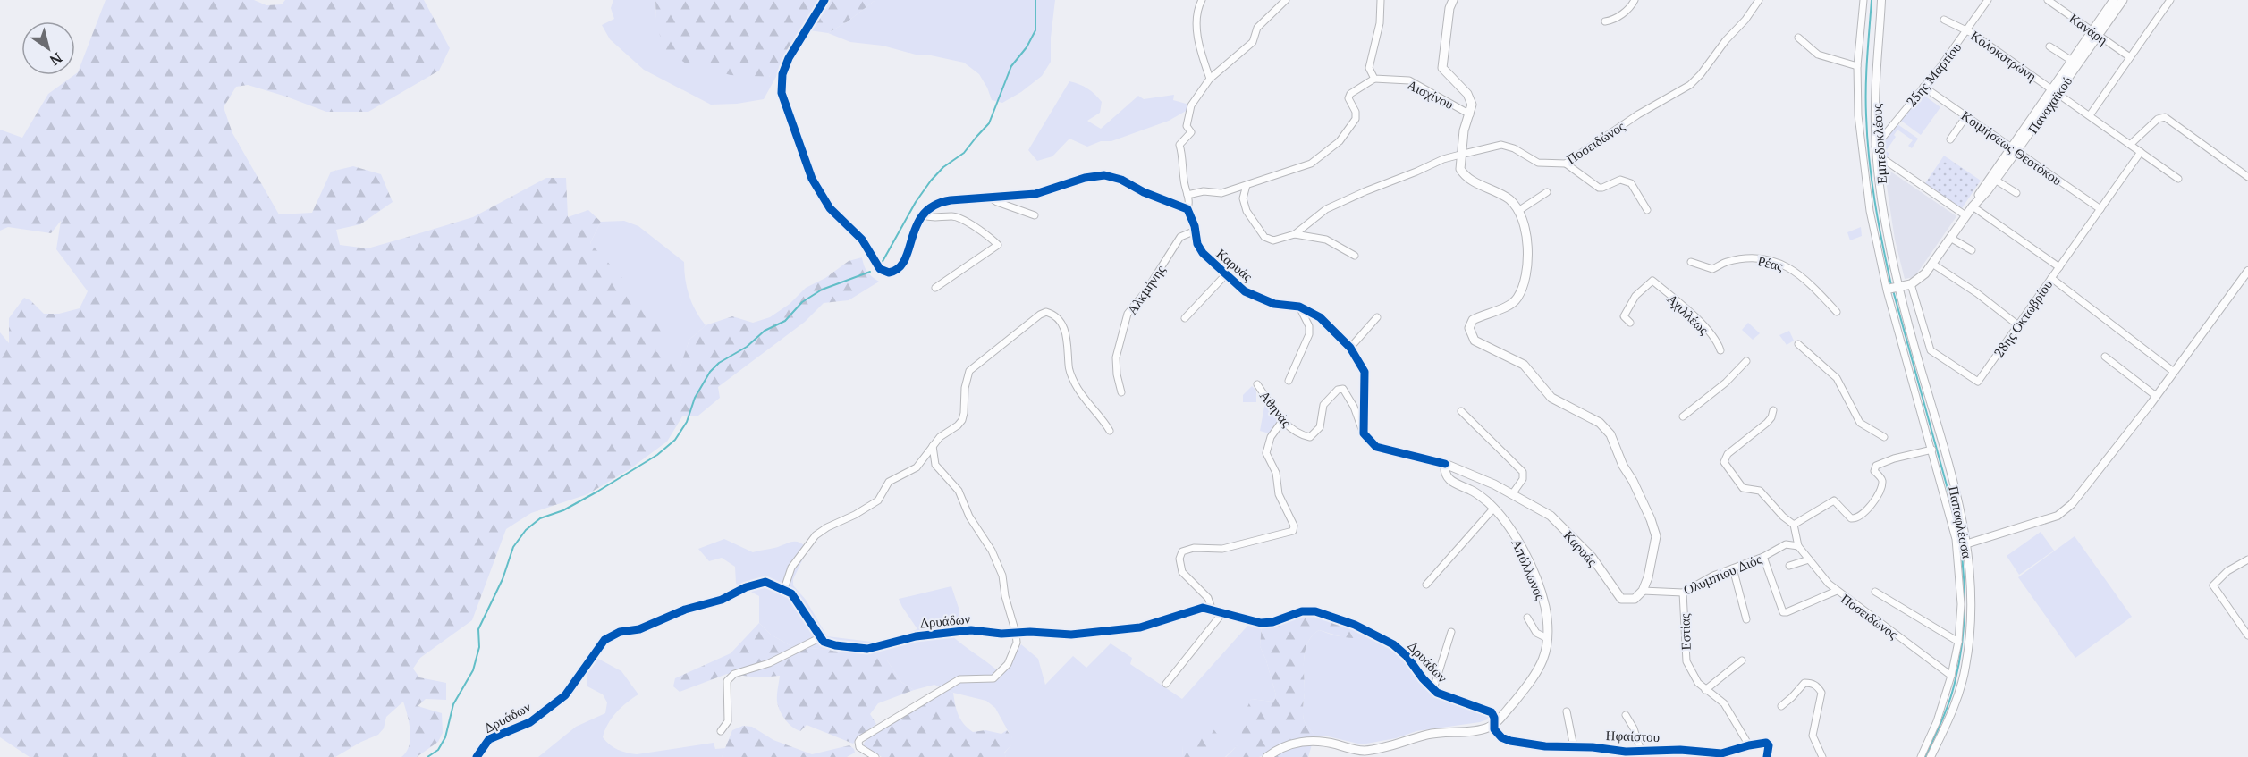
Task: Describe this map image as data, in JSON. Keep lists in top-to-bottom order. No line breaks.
{"streets":{"main road":["Παναχαϊκού","Καρυάς","Απόλλωνος"],"street":["Κανάρη","Κολοκοτρώνη","25ης Μαρτίου","Αισχίνου","Ποσειδώνος","Εμπεδοκλέους","Κοιμήσεως Θεοτόκου","Ρέας","Αλκμήνης","Αχιλλέως","28ης Οκτωβρίου","Αθηνάς","Παπαφλέσσα","Ολυμπίου Διός","Δρυάδων","Εστίας","Ηφαίστου"]},"crossings":[["Κανάρη","Παναχαϊκού"],["Κολοκοτρώνη","25ης Μαρτίου"],["Κολοκοτρώνη","Παναχαϊκού"],["Κολοκοτρώνη","28ης Οκτωβρίου"],["25ης Μαρτίου","Εμπεδοκλέους"],["25ης Μαρτίου","Κοιμήσεως Θεοτόκου"],["Παναχαϊκού","Κοιμήσεως Θεοτόκου"],["Παναχαϊκού","28ης Οκτωβρίου"],["Ποσειδώνος","Ολυμπίου Διός"],["Εμπεδοκλέους","Παπαφλέσσα"],["Κοιμήσεως Θεοτόκου","28ης Οκτωβρίου"],["Καρυάς","Αλκμήνης"],["Καρυάς","Αθηνάς"],["Καρυάς","Απόλλωνος"],["Καρυάς","Ολυμπίου Διός"],["Απόλλωνος","Δρυάδων"],["Απόλλωνος","Ηφαίστου"],["Ολυμπίου Διός","Εστίας"],["Δρυάδων","Ηφαίστου"],["Εστίας","Ηφαίστου"]],"north":"bottom right"}
